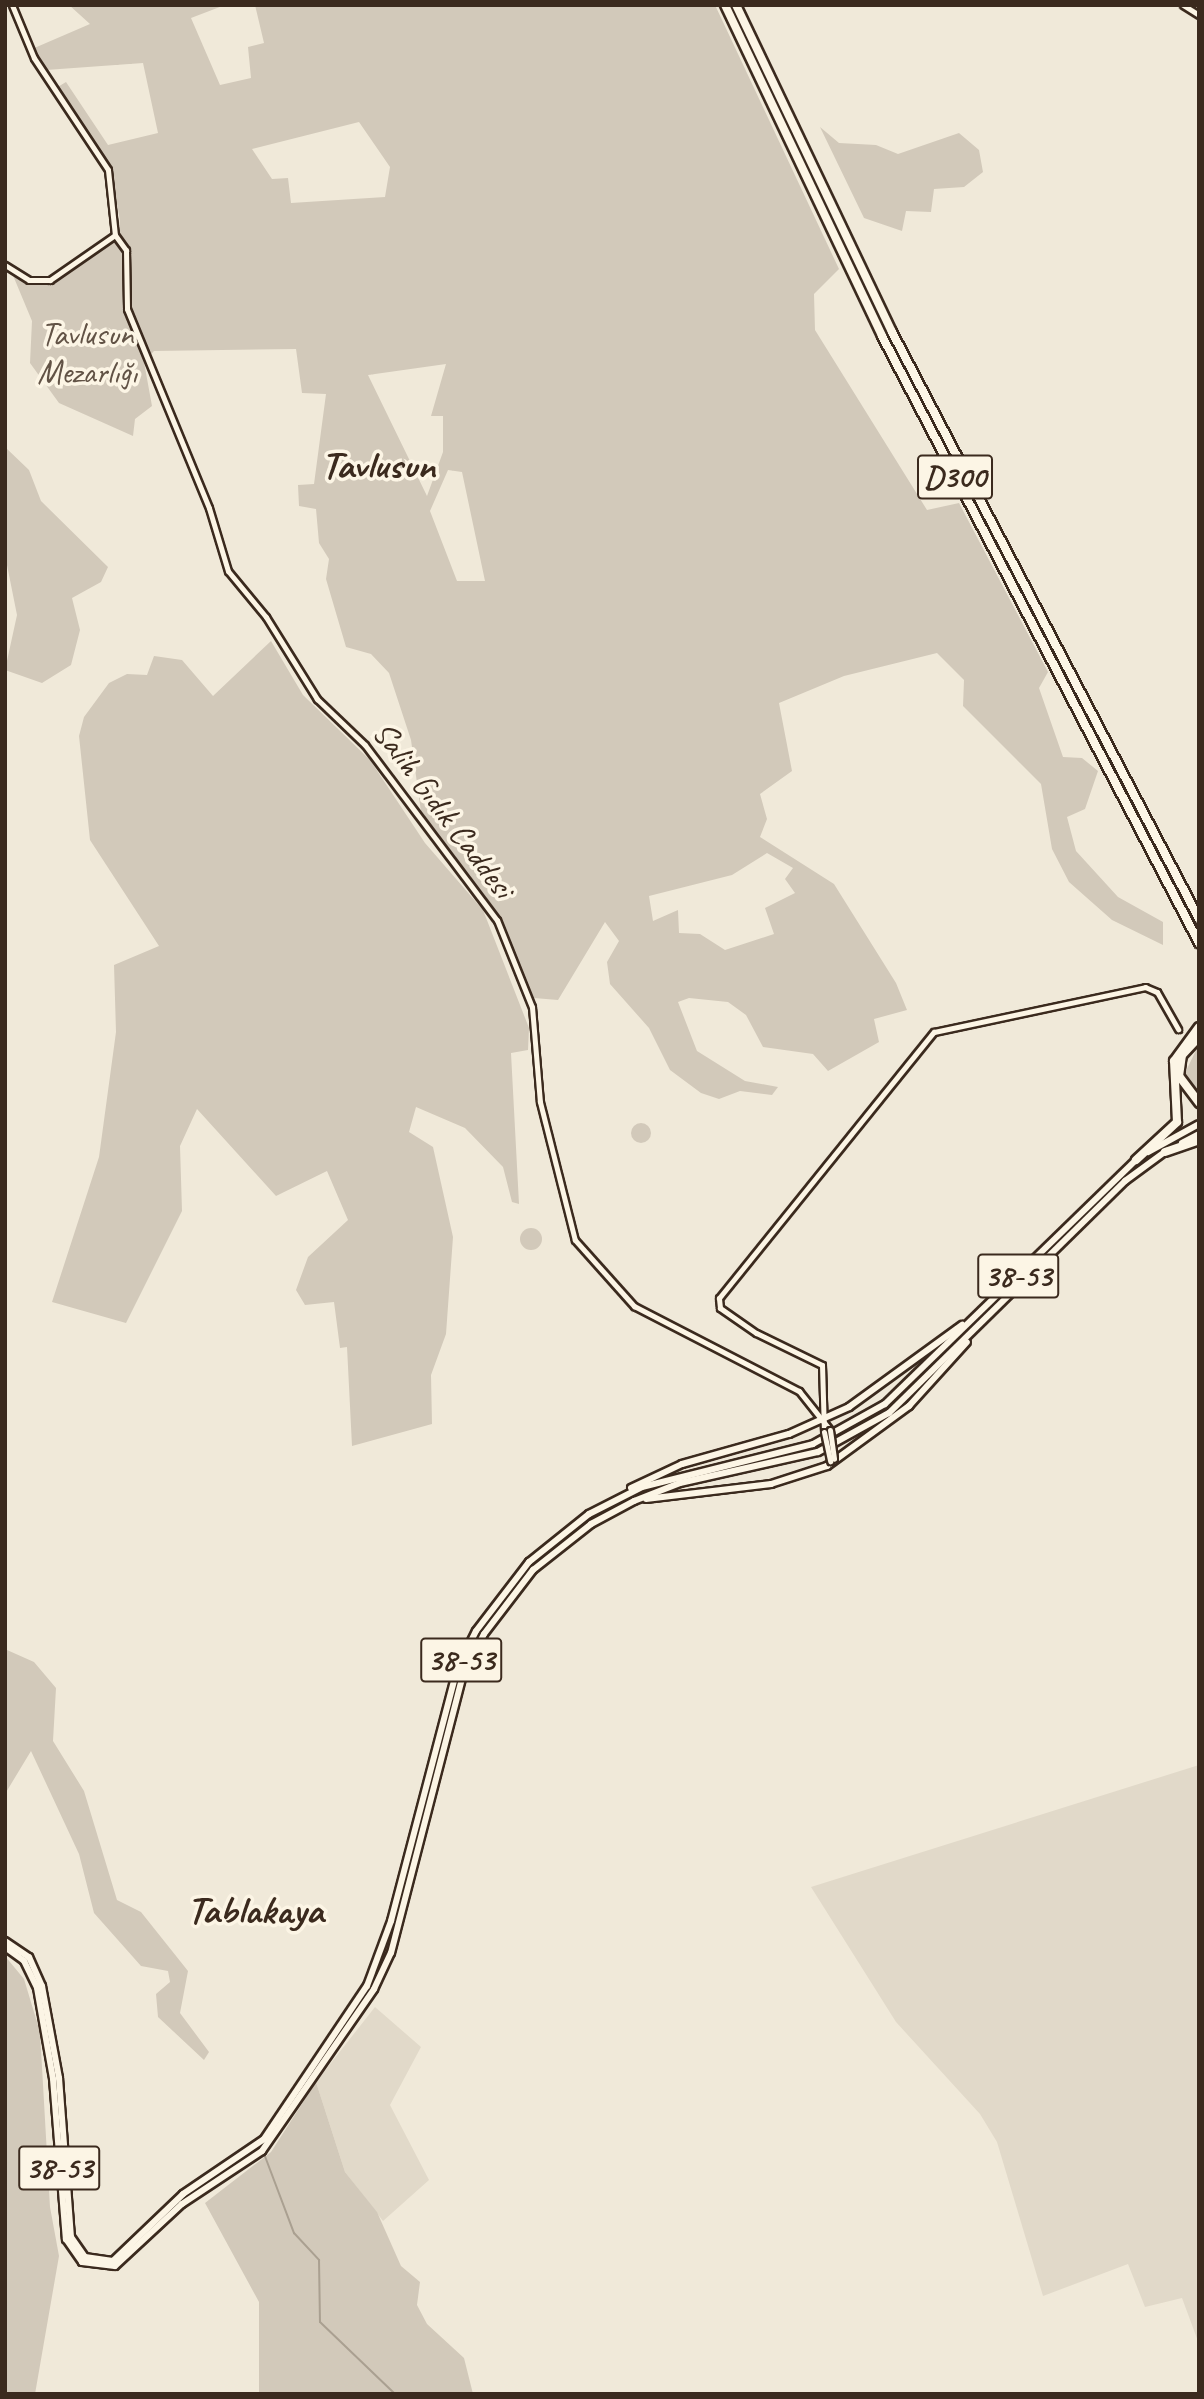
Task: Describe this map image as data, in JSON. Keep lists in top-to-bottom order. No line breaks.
{"streets":{"highway":["D300"],"main road":["38-53"],"street":["Salih Gıdık Caddesi"]},"districts":["Tavlusun","Tablakaya"],"parks":["Tavlusun Mezarlığı"]}
